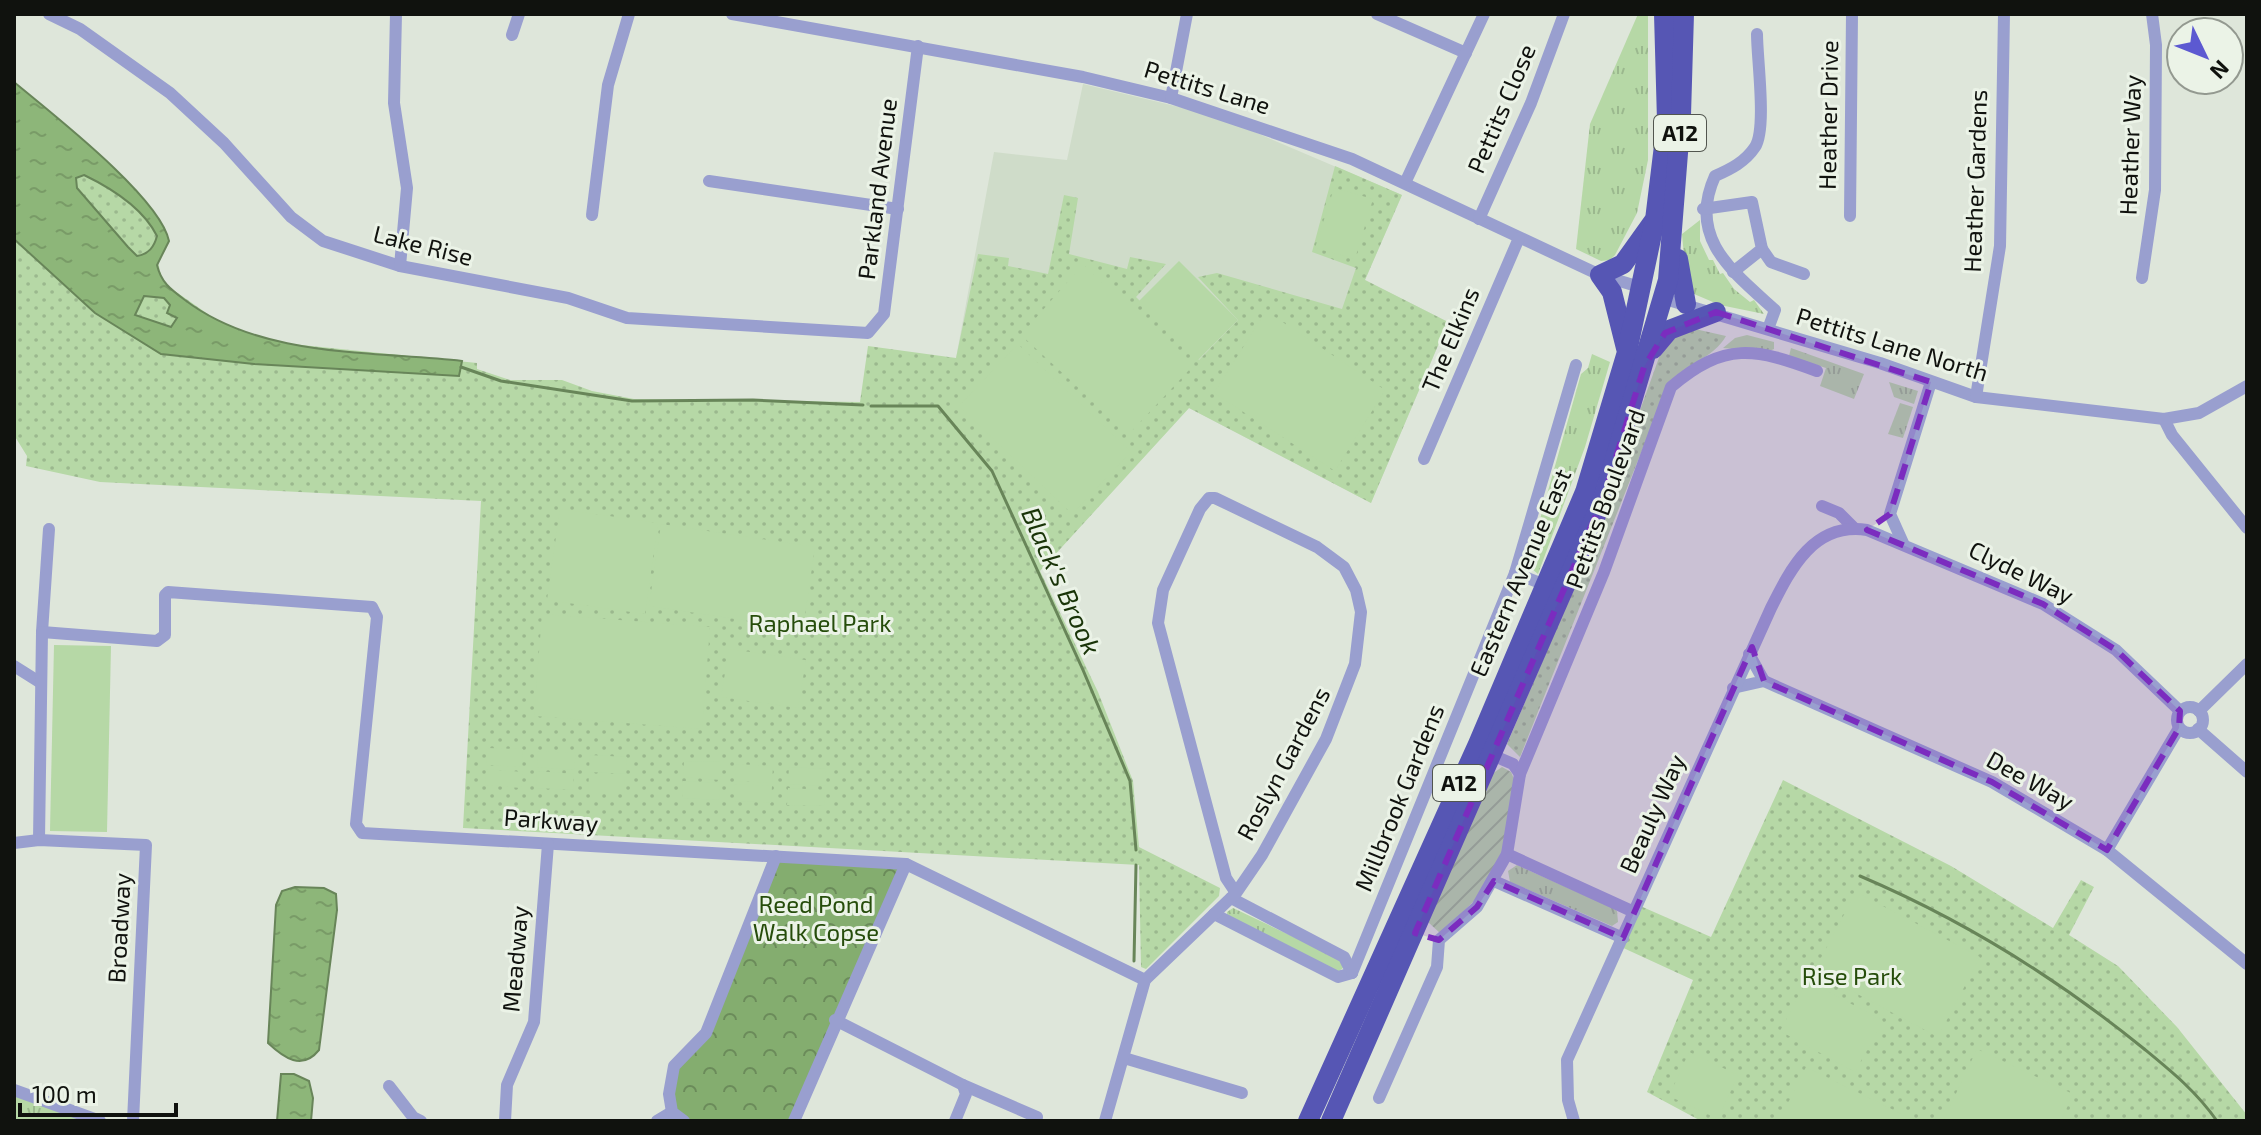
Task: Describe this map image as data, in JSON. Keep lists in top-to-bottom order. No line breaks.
{"streets":{"highway":["A12","Eastern Avenue East"],"street":["Pettits Lane","Pettits Close","Heather Drive","Heather Way","Heather Gardens","Parkland Avenue","Lake Rise","The Elkins","Pettits Lane North","Pettits Boulevard","Clyde Way","Roslyn Gardens","Dee Way","Millbrook Gardens","Beauly Way","Parkway","Broadway","Meadway"]},"crossings":[["Pettits Lane","Pettits Close"],["Pettits Lane","Parkland Avenue"],["Pettits Lane","The Elkins"],["Pettits Lane","Eastern Avenue East"],["Heather Gardens","Pettits Lane North"],["Parkland Avenue","Lake Rise"],["Pettits Lane North","Eastern Avenue East"],["Eastern Avenue East","Millbrook Gardens"],["Clyde Way","Beauly Way"],["Roslyn Gardens","Parkway"],["Parkway","Meadway"]],"water":["Black's Brook"],"parks":["Raphael Park","Reed Pond Walk Copse","Rise Park"],"scale_bar":"100 m","north":"bottom right"}
